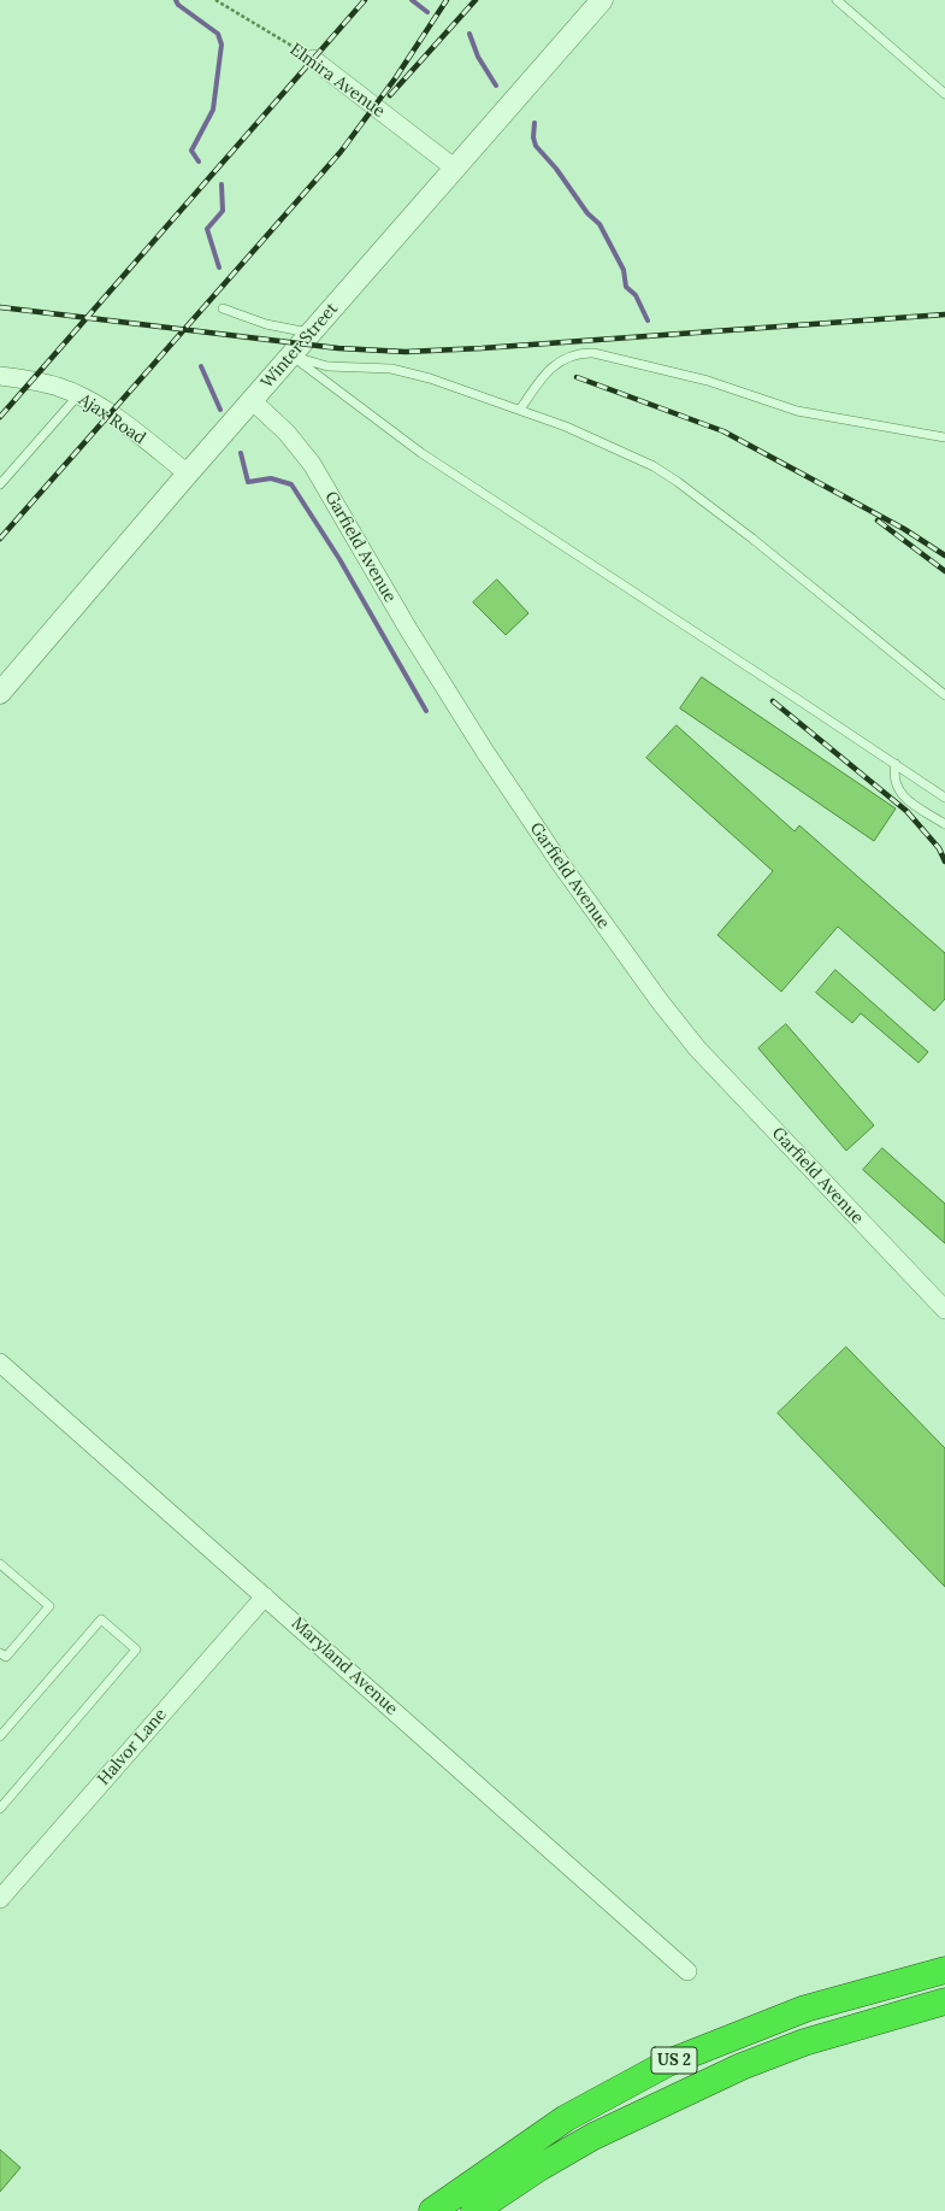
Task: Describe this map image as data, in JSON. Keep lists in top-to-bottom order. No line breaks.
{"streets":{"highway":["US 2"],"street":["Elmira Avenue","Winter Street","Ajax Road","Garfield Avenue","Maryland Avenue","Halvor Lane"]},"crossings":[["Elmira Avenue","Winter Street"],["Winter Street","Ajax Road"],["Winter Street","Garfield Avenue"],["Maryland Avenue","Halvor Lane"]]}
